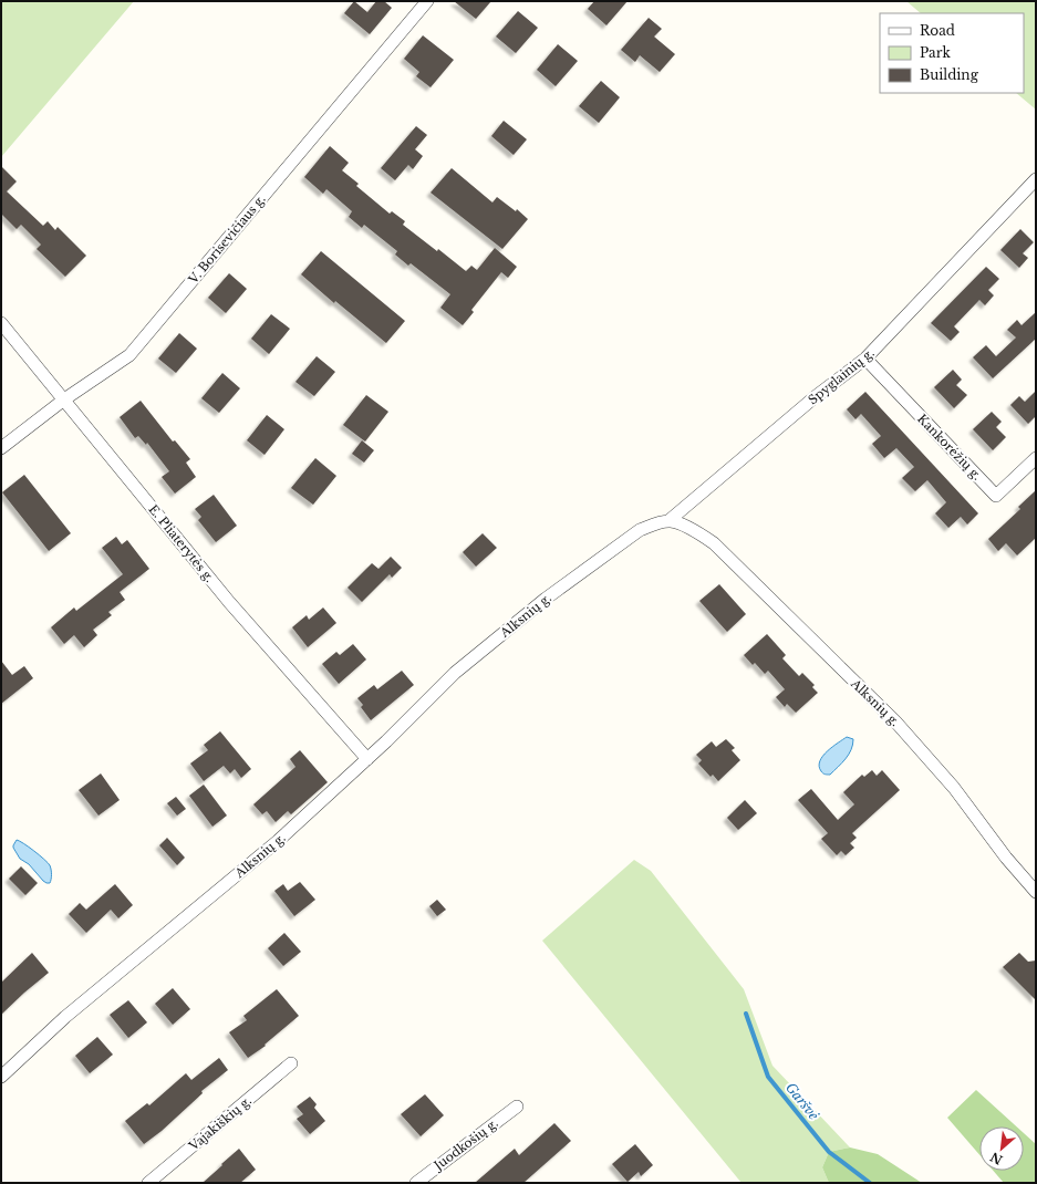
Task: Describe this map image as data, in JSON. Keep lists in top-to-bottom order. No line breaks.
{"streets":{"street":["V. Borisevičiaus g.","Spyglainių g.","Kankorėžių g.","E. Pliaterytės g.","Alksnių g.","Vajakiškių g.","Juodkošių g."]},"crossings":[["V. Borisevičiaus g.","E. Pliaterytės g."],["Spyglainių g.","Kankorėžių g."],["Spyglainių g.","Alksnių g."],["E. Pliaterytės g.","Alksnių g."]],"water":["Garšvė"],"legend":["Road","Park","Building"],"north":"bottom left"}
